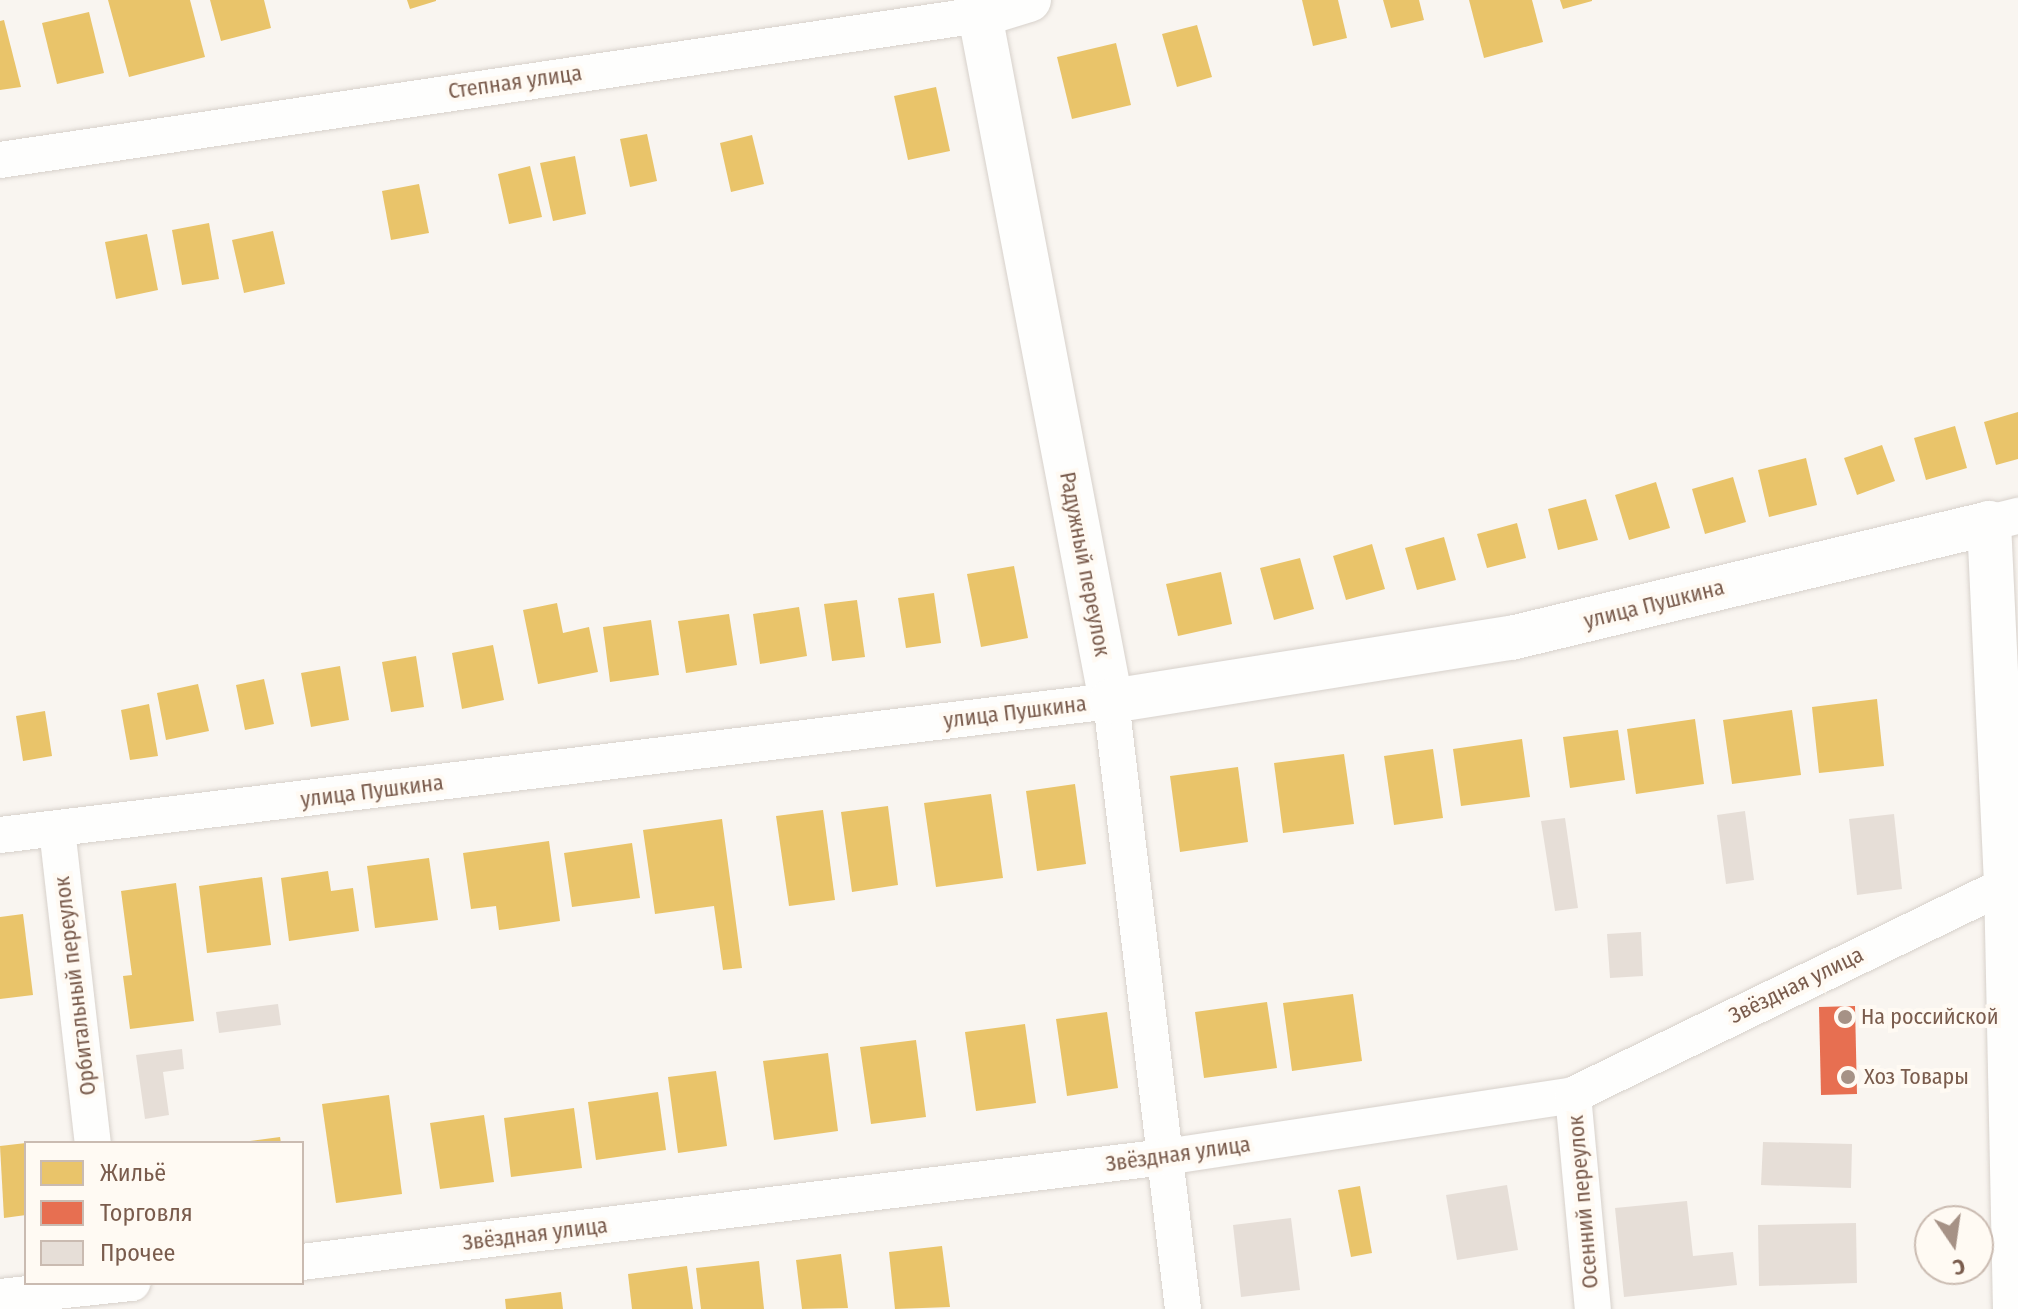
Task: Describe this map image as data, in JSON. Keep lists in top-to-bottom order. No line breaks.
{"streets":{"street":["Степная улица","Радужный переулок","улица Пушкина","Звёздная улица","Орбитальный переулок","Осенний переулок"]},"crossings":[["Степная улица","Радужный переулок"],["Радужный переулок","улица Пушкина"],["Радужный переулок","Звёздная улица"],["улица Пушкина","Орбитальный переулок"],["Звёздная улица","Осенний переулок"]],"places":["На российской","Хоз Товары"],"legend":["Жильё","Торговля","Прочее"],"north":"bottom"}
